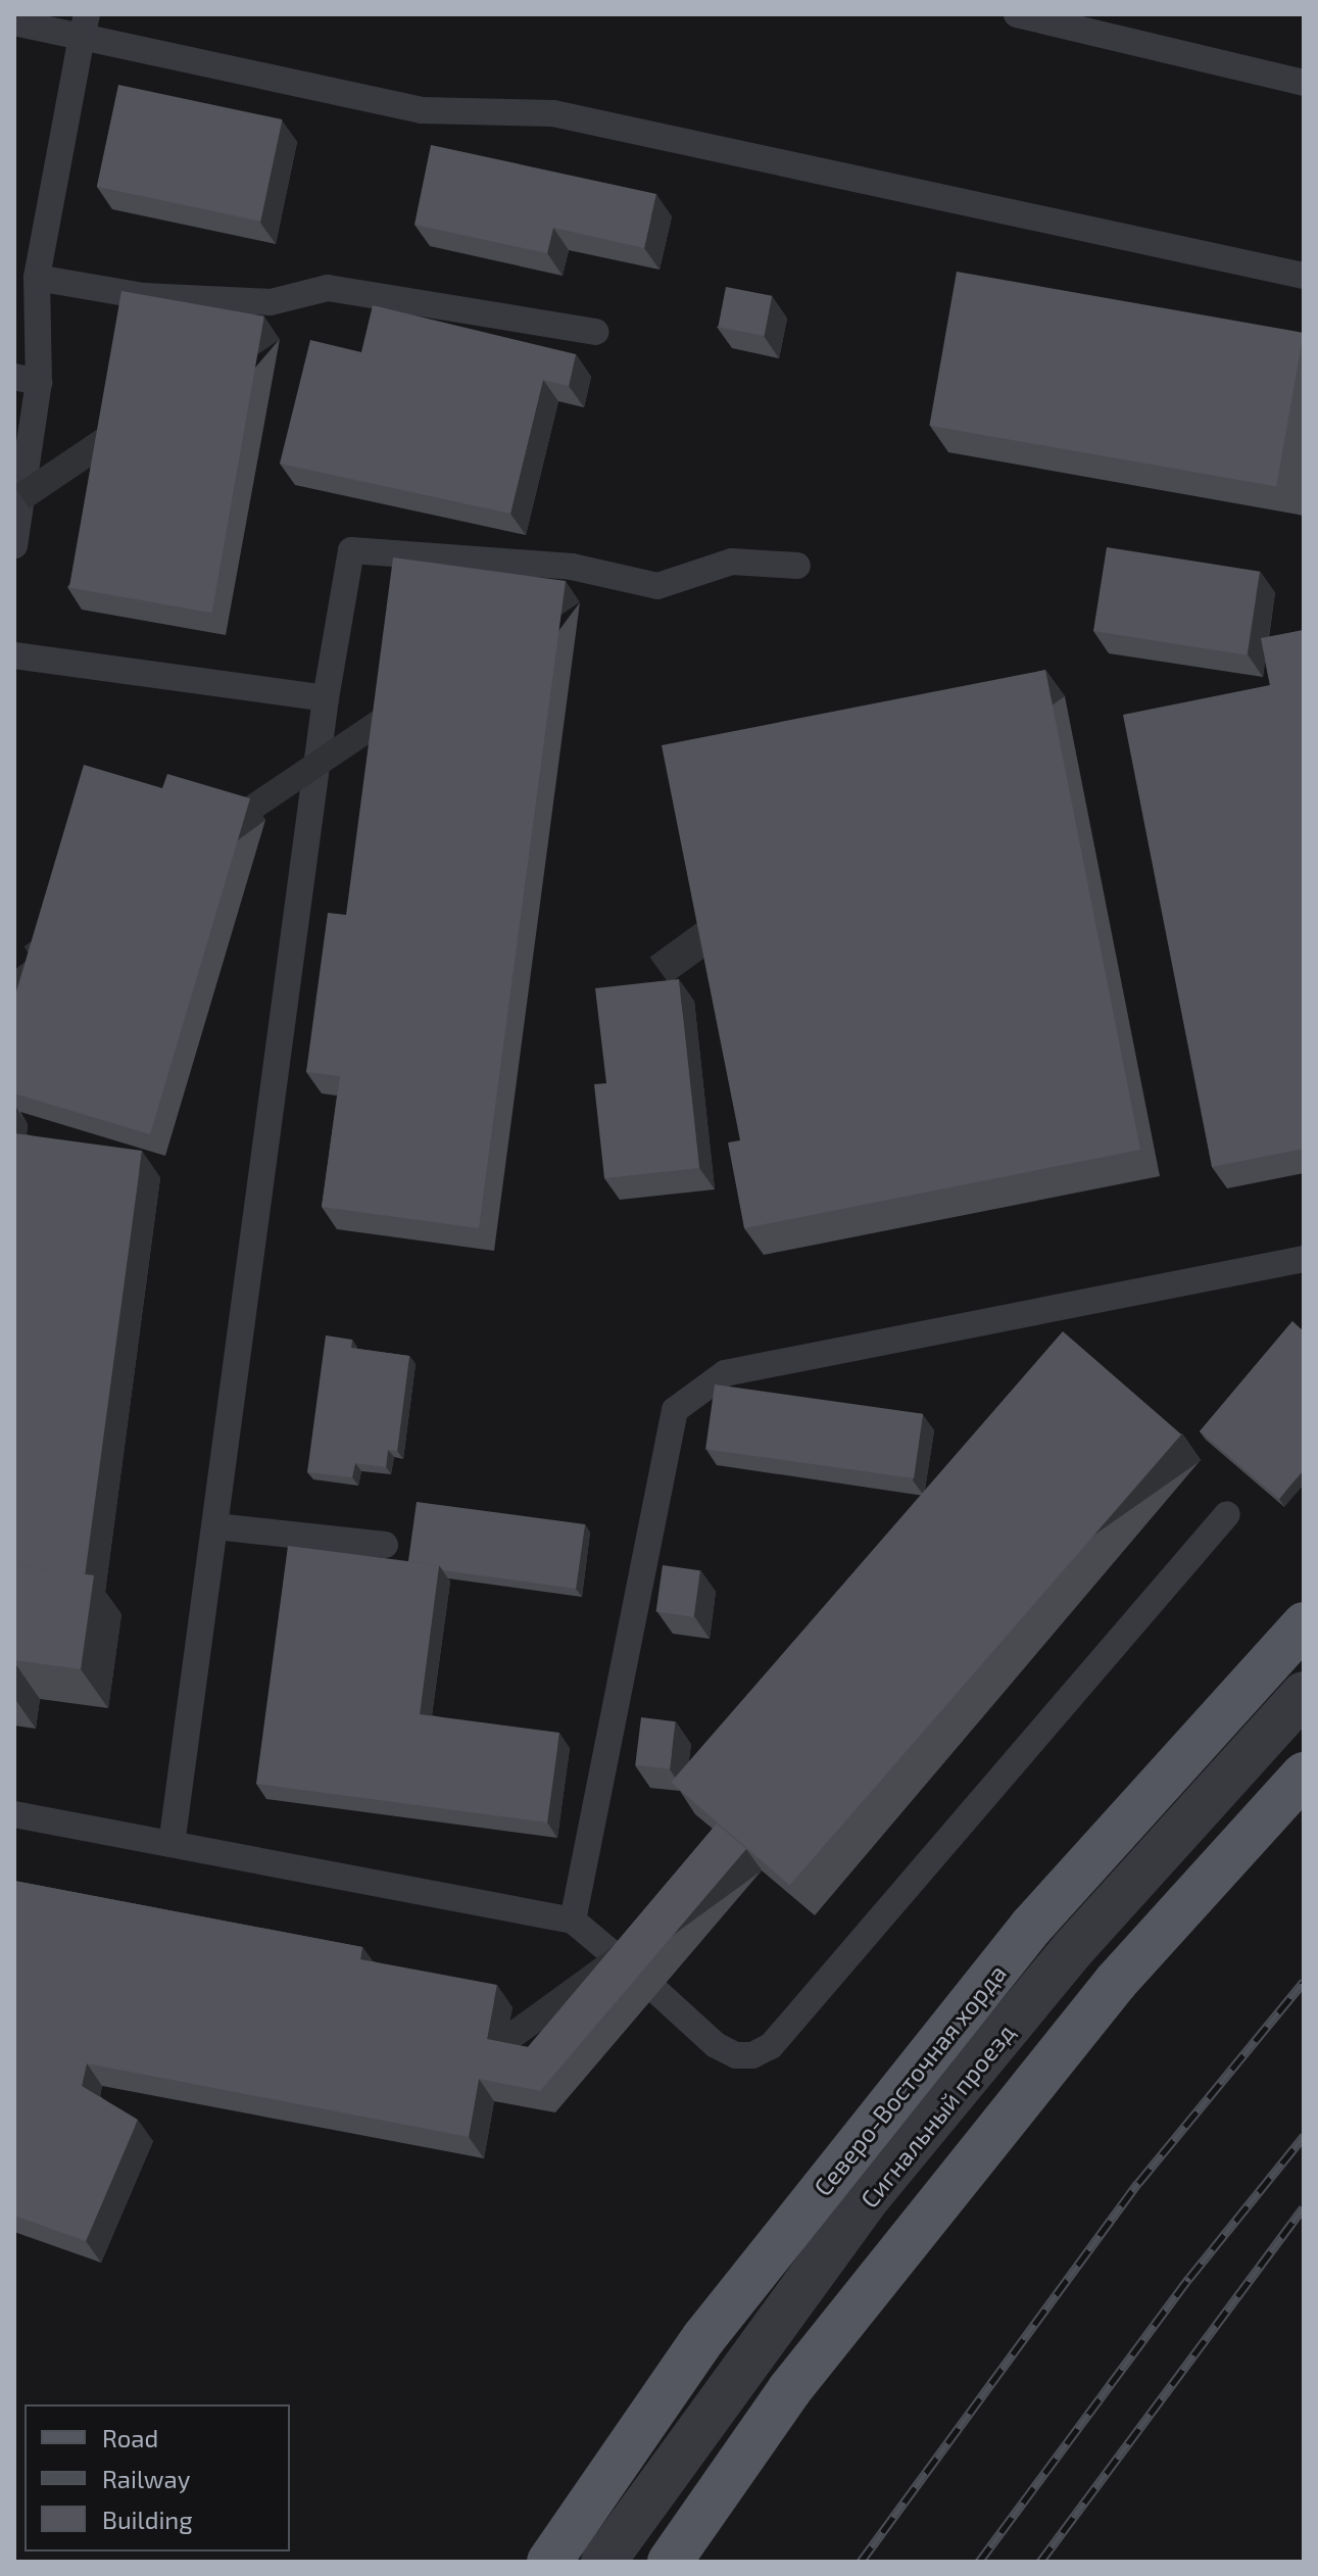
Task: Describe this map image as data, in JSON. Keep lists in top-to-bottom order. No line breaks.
{"streets":{"main road":["Северо-Восточная хорда"],"street":["Сигнальный проезд"]},"legend":["Road","Railway","Building"]}
